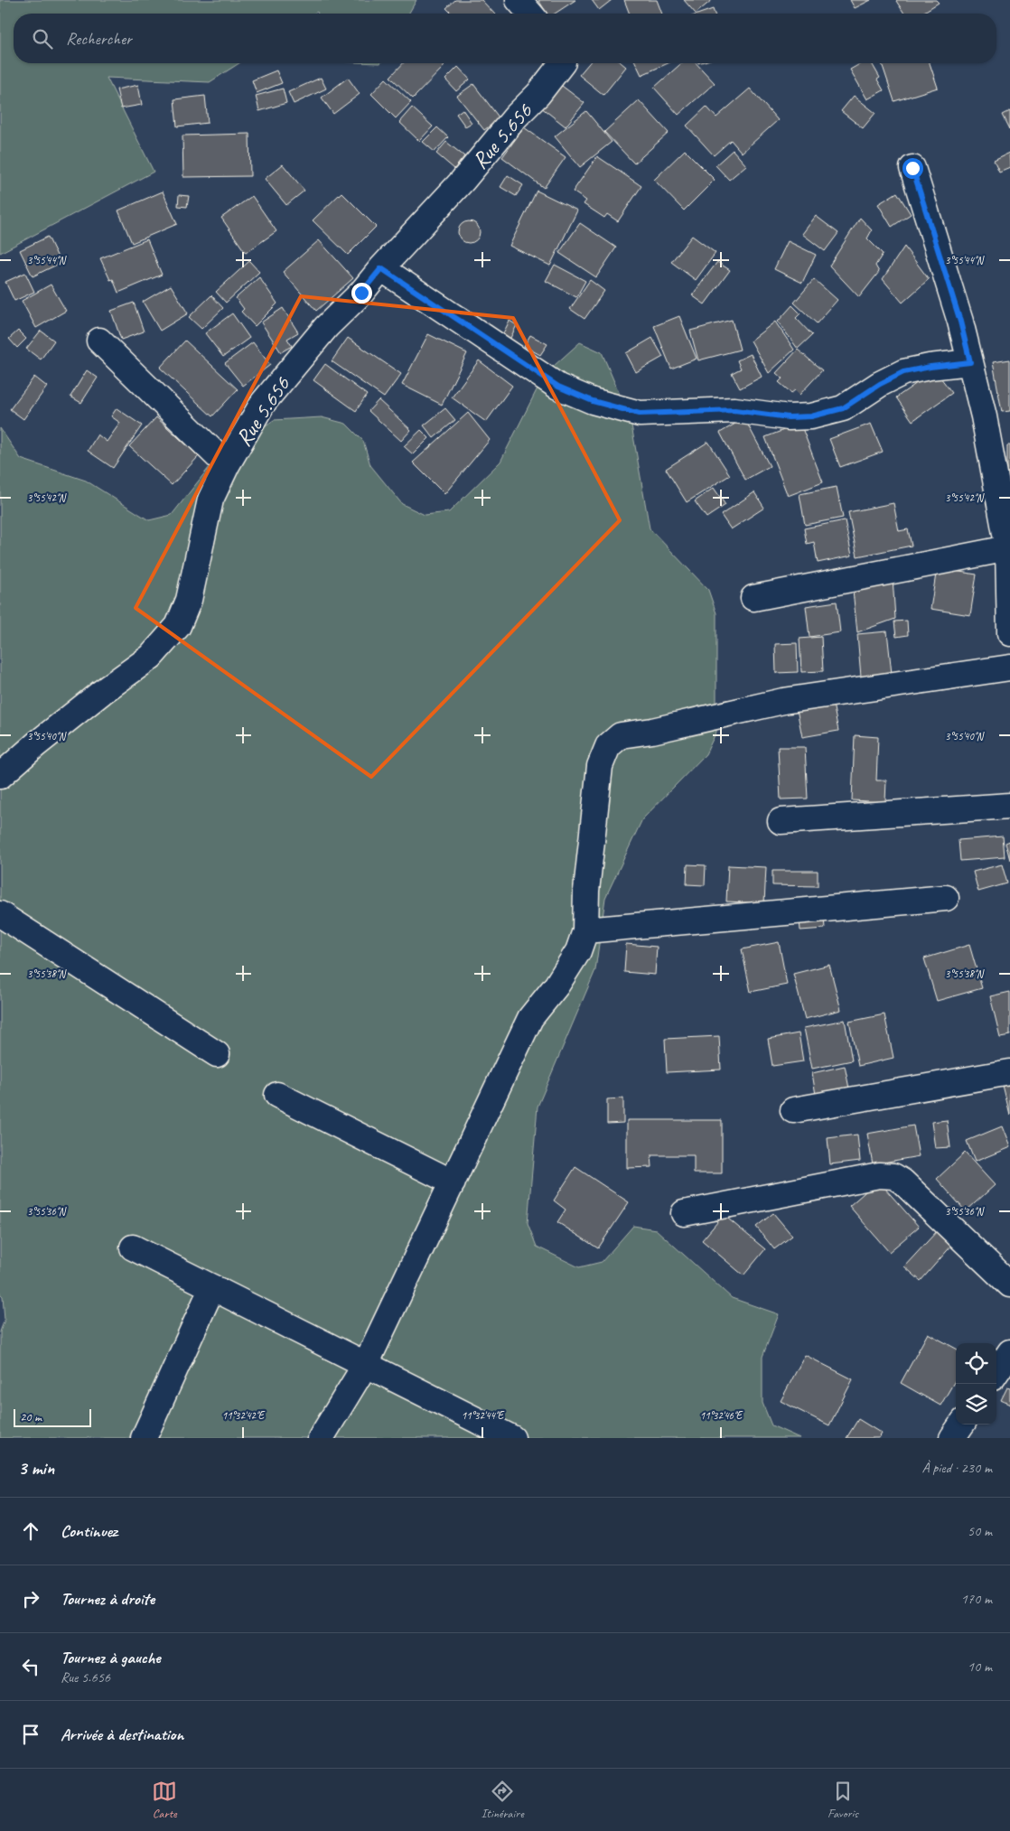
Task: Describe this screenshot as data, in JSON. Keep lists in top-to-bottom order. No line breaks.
{"streets":{"street":["Rue 5.656"]},"scale_bar":"20 m","page":{"search":"Rechercher","scale":"20 m","heading":["3 min","À pied · 230 m"],"list":[["Continuez","50 m"],["Tournez à droite","170 m"],["Tournez à gauche","Rue 5.656","10 m"],"Arrivée à destination"],"nav":["Carte","Itinéraire","Favoris"]},"coordinates":["3°55'44\"N","3°55'42\"N","3°55'40\"N","3°55'38\"N","3°55'36\"N","11°32'42\"E","11°32'44\"E","11°32'46\"E"]}
